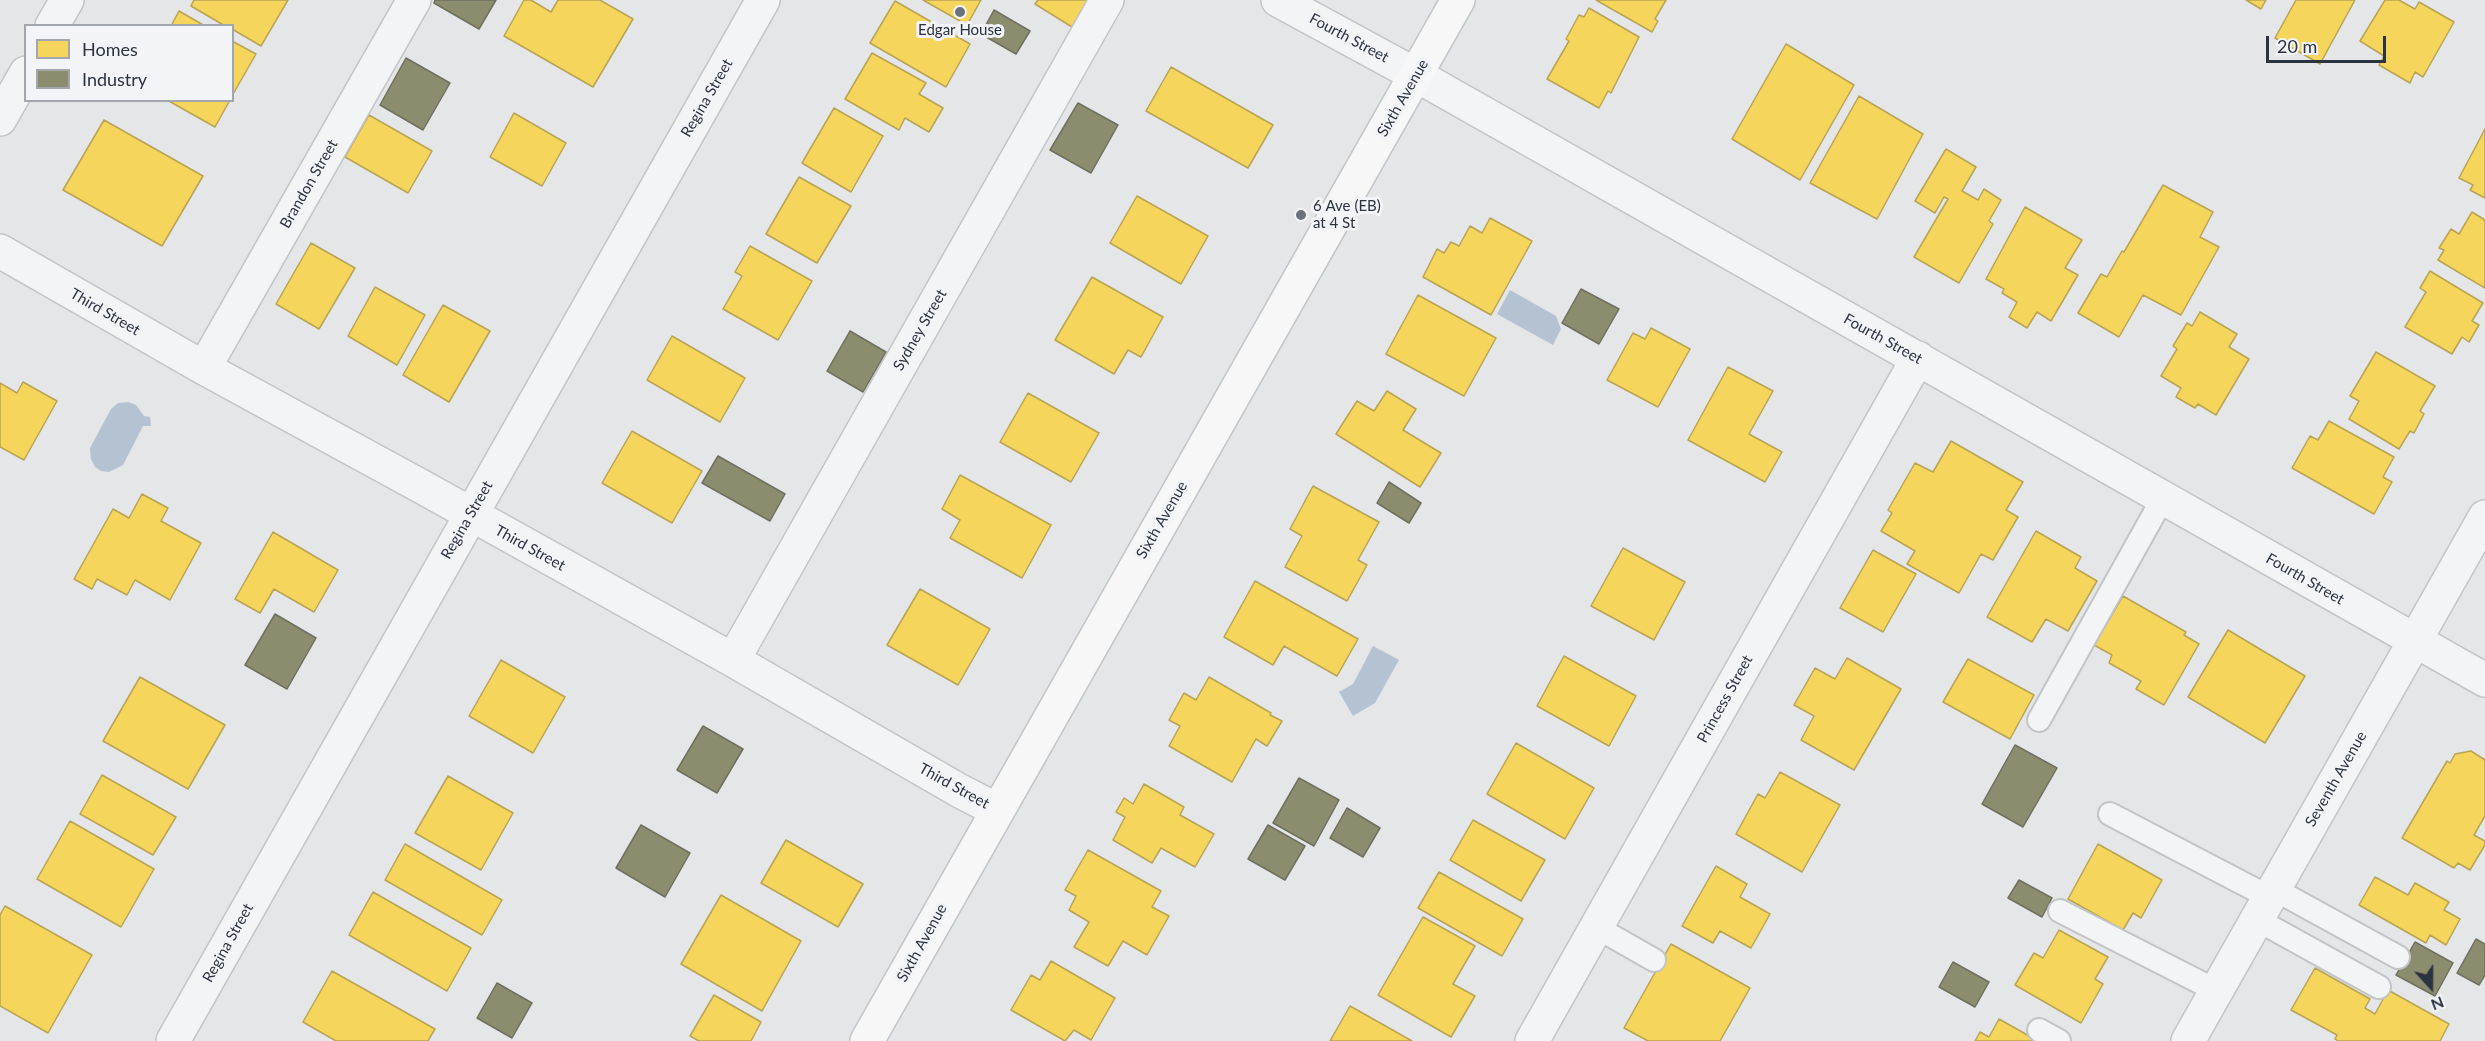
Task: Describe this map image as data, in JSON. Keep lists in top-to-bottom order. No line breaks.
{"streets":{"street":["Fourth Street","Regina Street","Sixth Avenue","Brandon Street","Third Street","Sydney Street","Princess Street","Seventh Avenue"]},"crossings":[["Fourth Street","Sixth Avenue"],["Fourth Street","Princess Street"],["Fourth Street","Seventh Avenue"],["Regina Street","Third Street"],["Sixth Avenue","Third Street"],["Brandon Street","Third Street"],["Third Street","Sydney Street"]],"places":["Edgar House","6 Ave (EB) at 4 St"],"legend":["Homes","Industry"],"scale_bar":"20 m","north":"bottom"}
